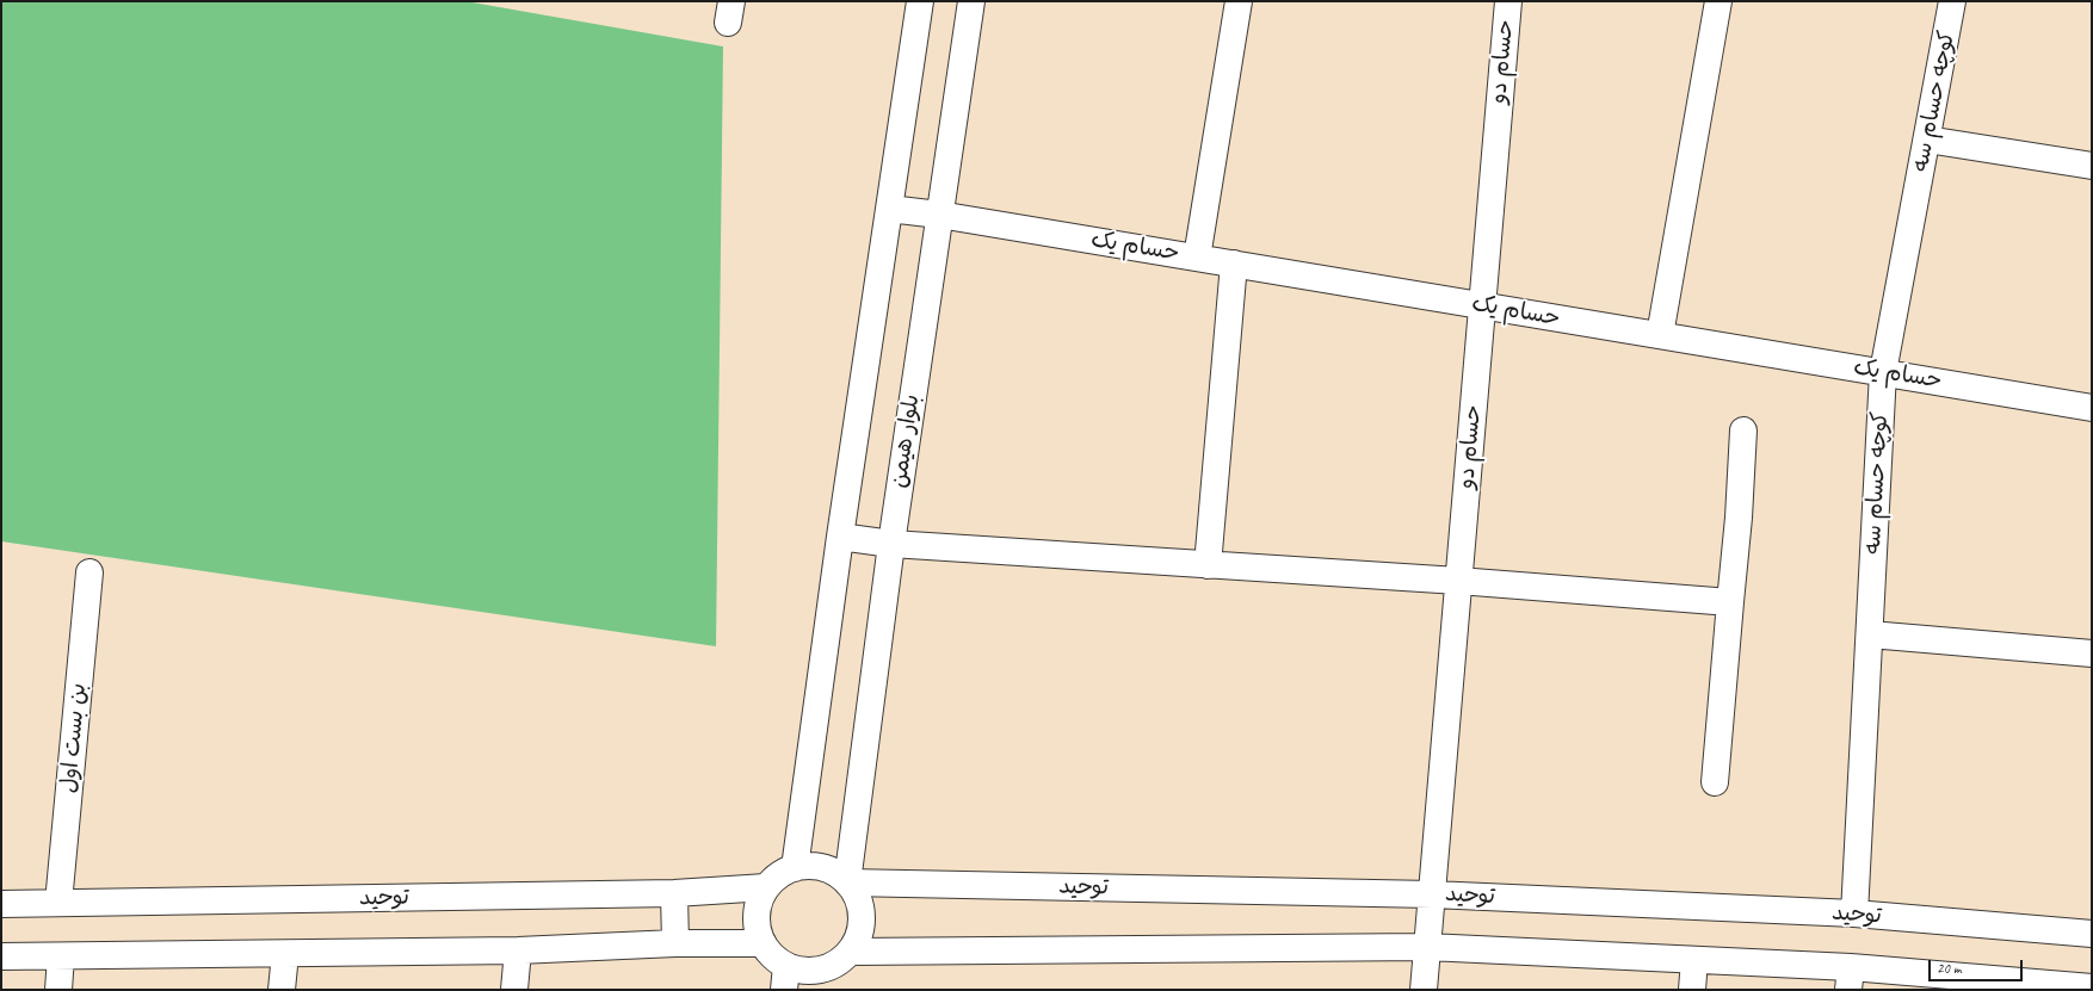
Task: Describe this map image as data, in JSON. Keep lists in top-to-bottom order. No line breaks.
{"streets":{"street":["حسام دو","کوچه حسام سه","حسام یک","بلوار هیمن","بن بست اول","توحید"]},"crossings":[["حسام دو","حسام یک"],["حسام دو","توحید"],["کوچه حسام سه","حسام یک"],["کوچه حسام سه","توحید"],["حسام یک","بلوار هیمن"],["بلوار هیمن","توحید"],["بن بست اول","توحید"]],"scale_bar":"20 m"}
